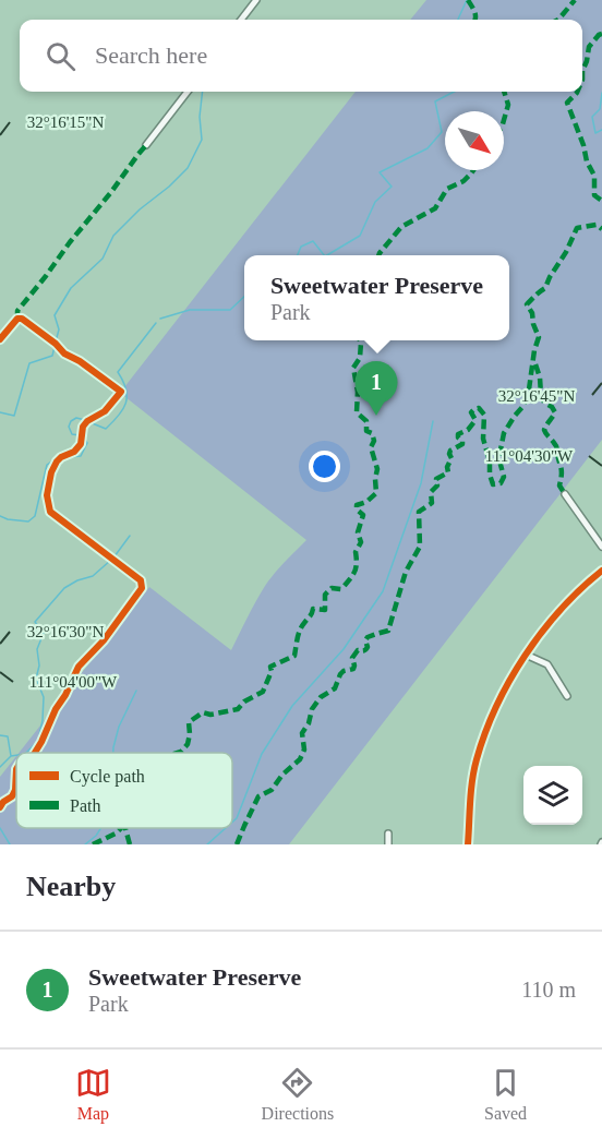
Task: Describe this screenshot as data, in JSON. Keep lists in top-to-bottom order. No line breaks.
{"legend":["Cycle path","Path"],"north":"bottom right","page":{"search":"Search here","popup":["Sweetwater Preserve","Park"],"pins":"1","heading":"Nearby","list":[{"mark":"1","name":"Sweetwater Preserve","note":"Park","value":"110 m"}],"nav":["Map","Directions","Saved"]},"coordinates":["32°16'15\"N","32°16'45\"N","111°04'30\"W","32°16'30\"N","111°04'00\"W"]}
